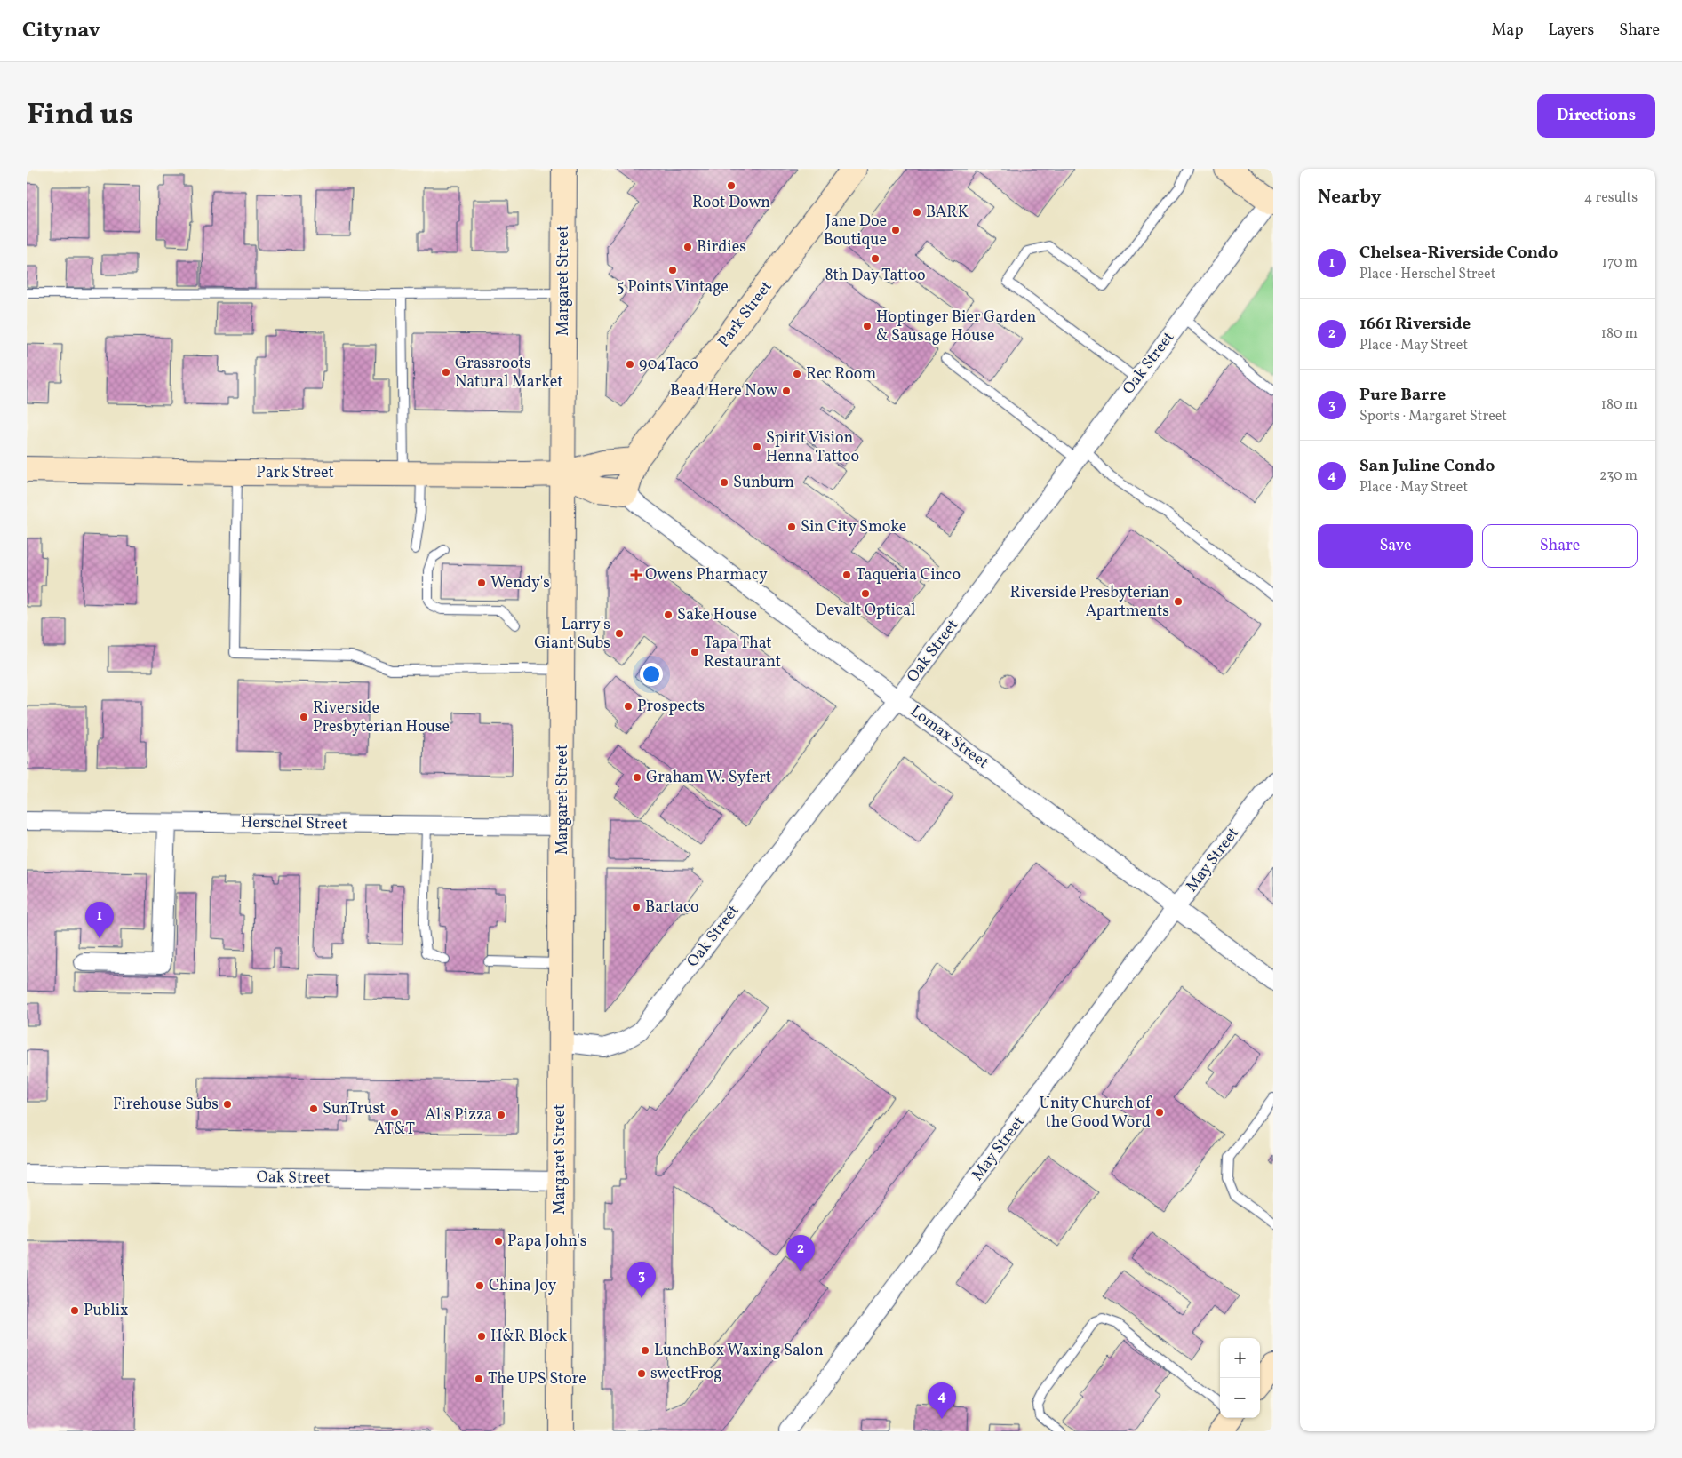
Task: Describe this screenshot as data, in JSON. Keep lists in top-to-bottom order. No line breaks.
{"streets":{"main road":["Margaret Street","Park Street"],"street":["Oak Street","Lomax Street","Herschel Street","May Street"]},"crossings":[["Margaret Street","Park Street"],["Margaret Street","Oak Street"],["Margaret Street","Herschel Street"],["Park Street","Lomax Street"],["Oak Street","Lomax Street"],["Lomax Street","May Street"]],"places":{"other":["Root Down","BARK","Jane Doe Boutique","Birdies","8th Day Tattoo","5 Points Vintage","Hoptinger Bier Garden & Sausage House","904Taco","Grassroots Natural Market","Rec Room","Bead Here Now","Spirit Vision Henna Tattoo","Sunburn","Sin City Smoke","Taqueria Cinco","Wendy's","Devalt Optical","Riverside Presbyterian Apartments","Sake House","Larry's Giant Subs","Tapa That Restaurant","Prospects","Riverside Presbyterian House","Graham W. Syfert","Bartaco","Firehouse Subs","SunTrust","AT&T","Unity Church of the Good Word","Al's Pizza","Papa John's","China Joy","Publix","H&R Block","LunchBox Waxing Salon","sweetFrog","The UPS Store"],"health":["Owens Pharmacy"]},"page":{"header":"Citynav","nav":["Map","Layers","Share"],"title":"Find us","buttons":["Directions",["Save","Share"]],"heading":["Nearby","4 results"],"list":[{"mark":"1","name":"Chelsea-Riverside Condo","note":"Place · Herschel Street","value":"170 m"},{"mark":"2","name":"1661 Riverside","note":"Place · May Street","value":"180 m"},{"mark":"3","name":"Pure Barre","note":"Sports · Margaret Street","value":"180 m"},{"mark":"4","name":"San Juline Condo","note":"Place · May Street","value":"230 m"}],"pins":["1","2","3","4"],"map_buttons":["+","−"]}}
